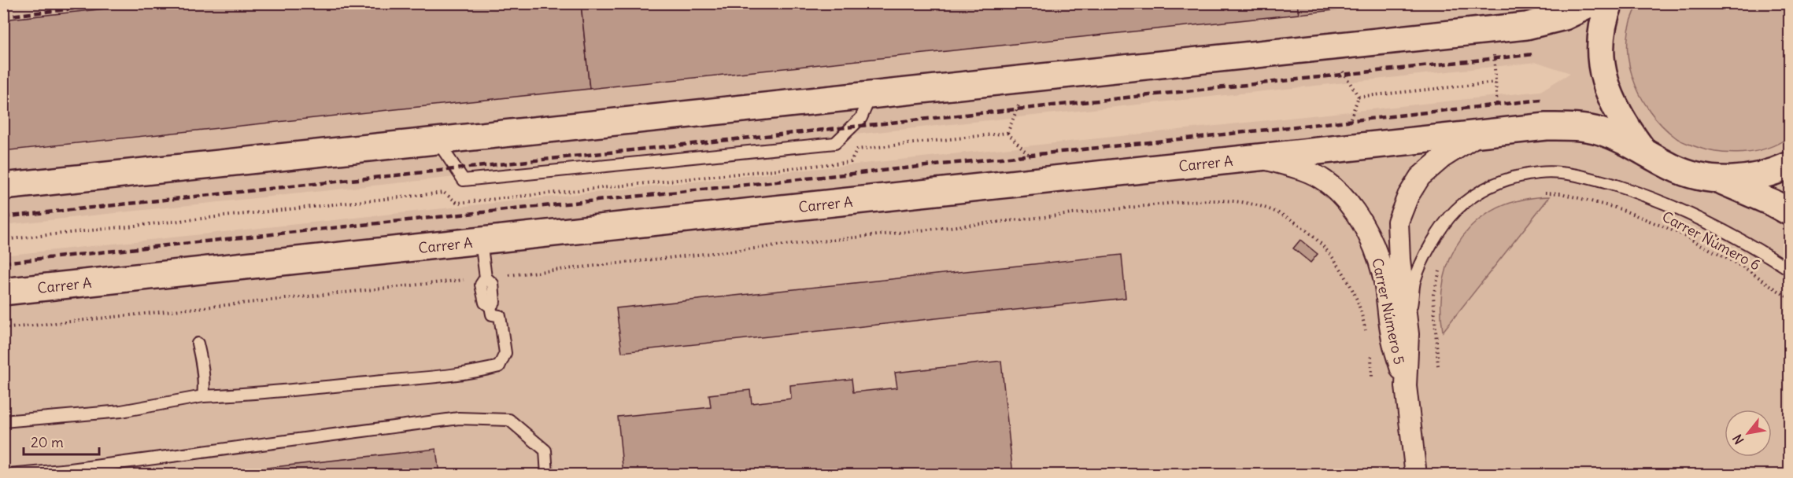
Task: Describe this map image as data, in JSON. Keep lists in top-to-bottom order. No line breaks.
{"streets":{"main road":["Carrer A"],"street":["Carrer Número 5"],"path":["Carrer Número 6"]},"crossings":[["Carrer A","Carrer Número 5"]],"scale_bar":"20 m","north":"bottom left"}
